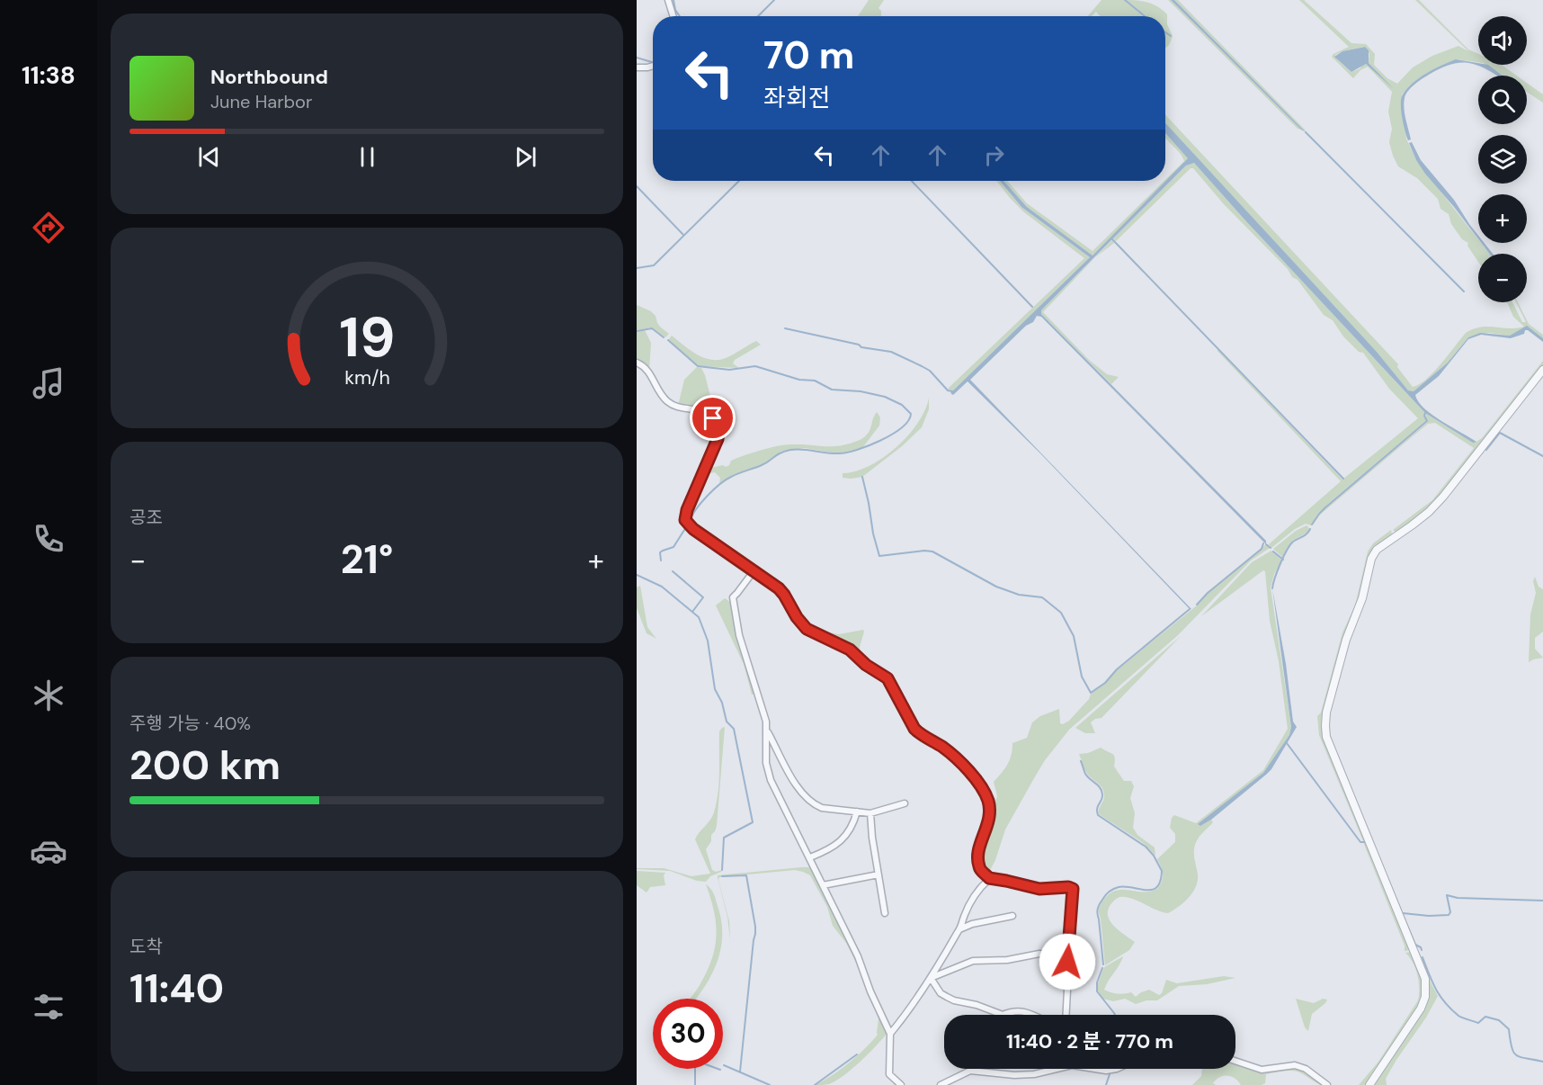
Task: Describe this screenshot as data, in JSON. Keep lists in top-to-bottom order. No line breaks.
{"page":{"tabs":"11:38","map_buttons":["+","−"],"turn":["70 m","좌회전"],"song":["Northbound","June Harbor"],"tile":["공조",["주행 가능 · 40%","200 km"],["도착","11:40"]],"heat":["−","21°","+"],"limit":"30","trip":"11:40 · 2 분 · 770 m","gauge":["19","km/h"]}}
